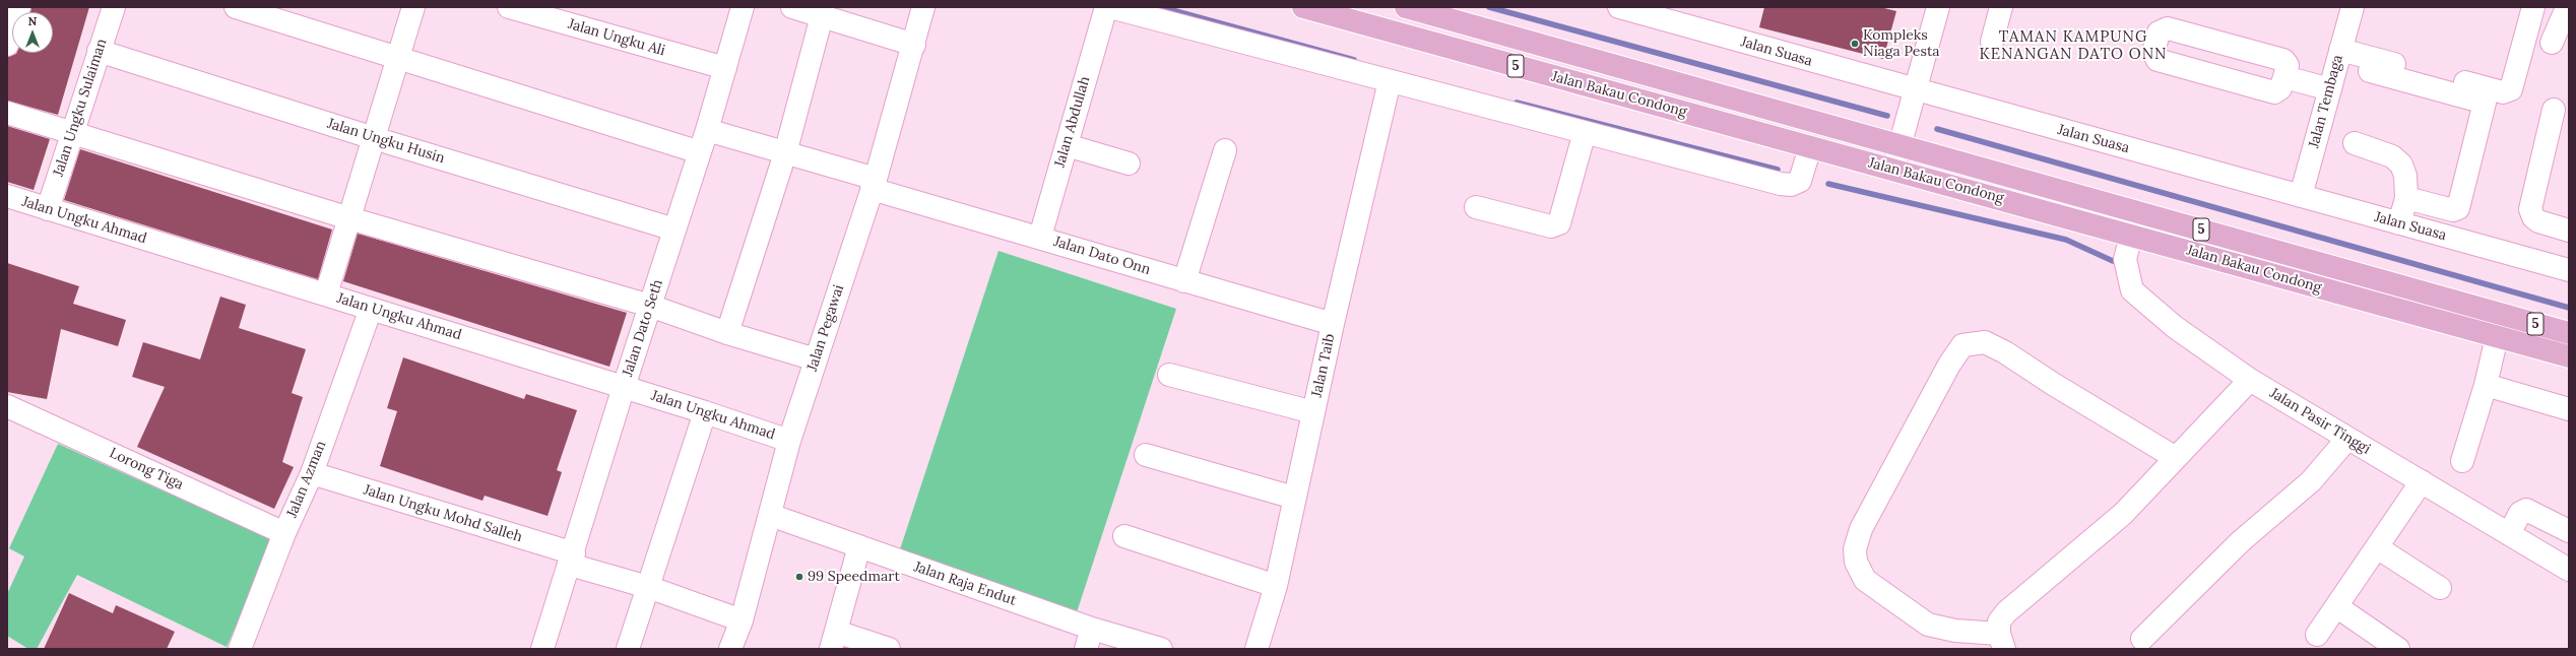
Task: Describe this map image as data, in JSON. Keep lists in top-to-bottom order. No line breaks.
{"streets":{"main road":["5","Jalan Bakau Condong"],"street":["Jalan Ungku Ali","Jalan Suasa","Jalan Tembaga","Jalan Ungku Sulaiman","Jalan Abdullah","Jalan Ungku Husin","Jalan Ungku Ahmad","Jalan Dato Onn","Jalan Dato Seth","Jalan Pegawai","Jalan Taib","Jalan Pasir Tinggi","Lorong Tiga","Jalan Azman","Jalan Ungku Mohd Salleh","Jalan Raja Endut"]},"crossings":[["Jalan Ungku Ali","Jalan Dato Seth"],["Jalan Suasa","Jalan Tembaga"],["Jalan Bakau Condong","Jalan Pasir Tinggi"],["Jalan Ungku Sulaiman","Jalan Ungku Husin"],["Jalan Ungku Sulaiman","Jalan Ungku Ahmad"],["Jalan Abdullah","Jalan Dato Onn"],["Jalan Ungku Husin","Jalan Dato Seth"],["Jalan Ungku Ahmad","Jalan Dato Seth"],["Jalan Ungku Ahmad","Jalan Pegawai"],["Jalan Ungku Ahmad","Jalan Azman"],["Jalan Dato Onn","Jalan Dato Seth"],["Jalan Dato Onn","Jalan Pegawai"],["Jalan Dato Onn","Jalan Taib"],["Jalan Dato Seth","Jalan Ungku Mohd Salleh"],["Jalan Pegawai","Jalan Ungku Mohd Salleh"],["Jalan Pegawai","Jalan Raja Endut"],["Lorong Tiga","Jalan Azman"],["Jalan Azman","Jalan Ungku Mohd Salleh"]],"districts":["TAMAN KAMPUNG KENANGAN DATO ONN"],"places":["Kompleks Niaga Pesta","99 Speedmart"],"north":"top"}
